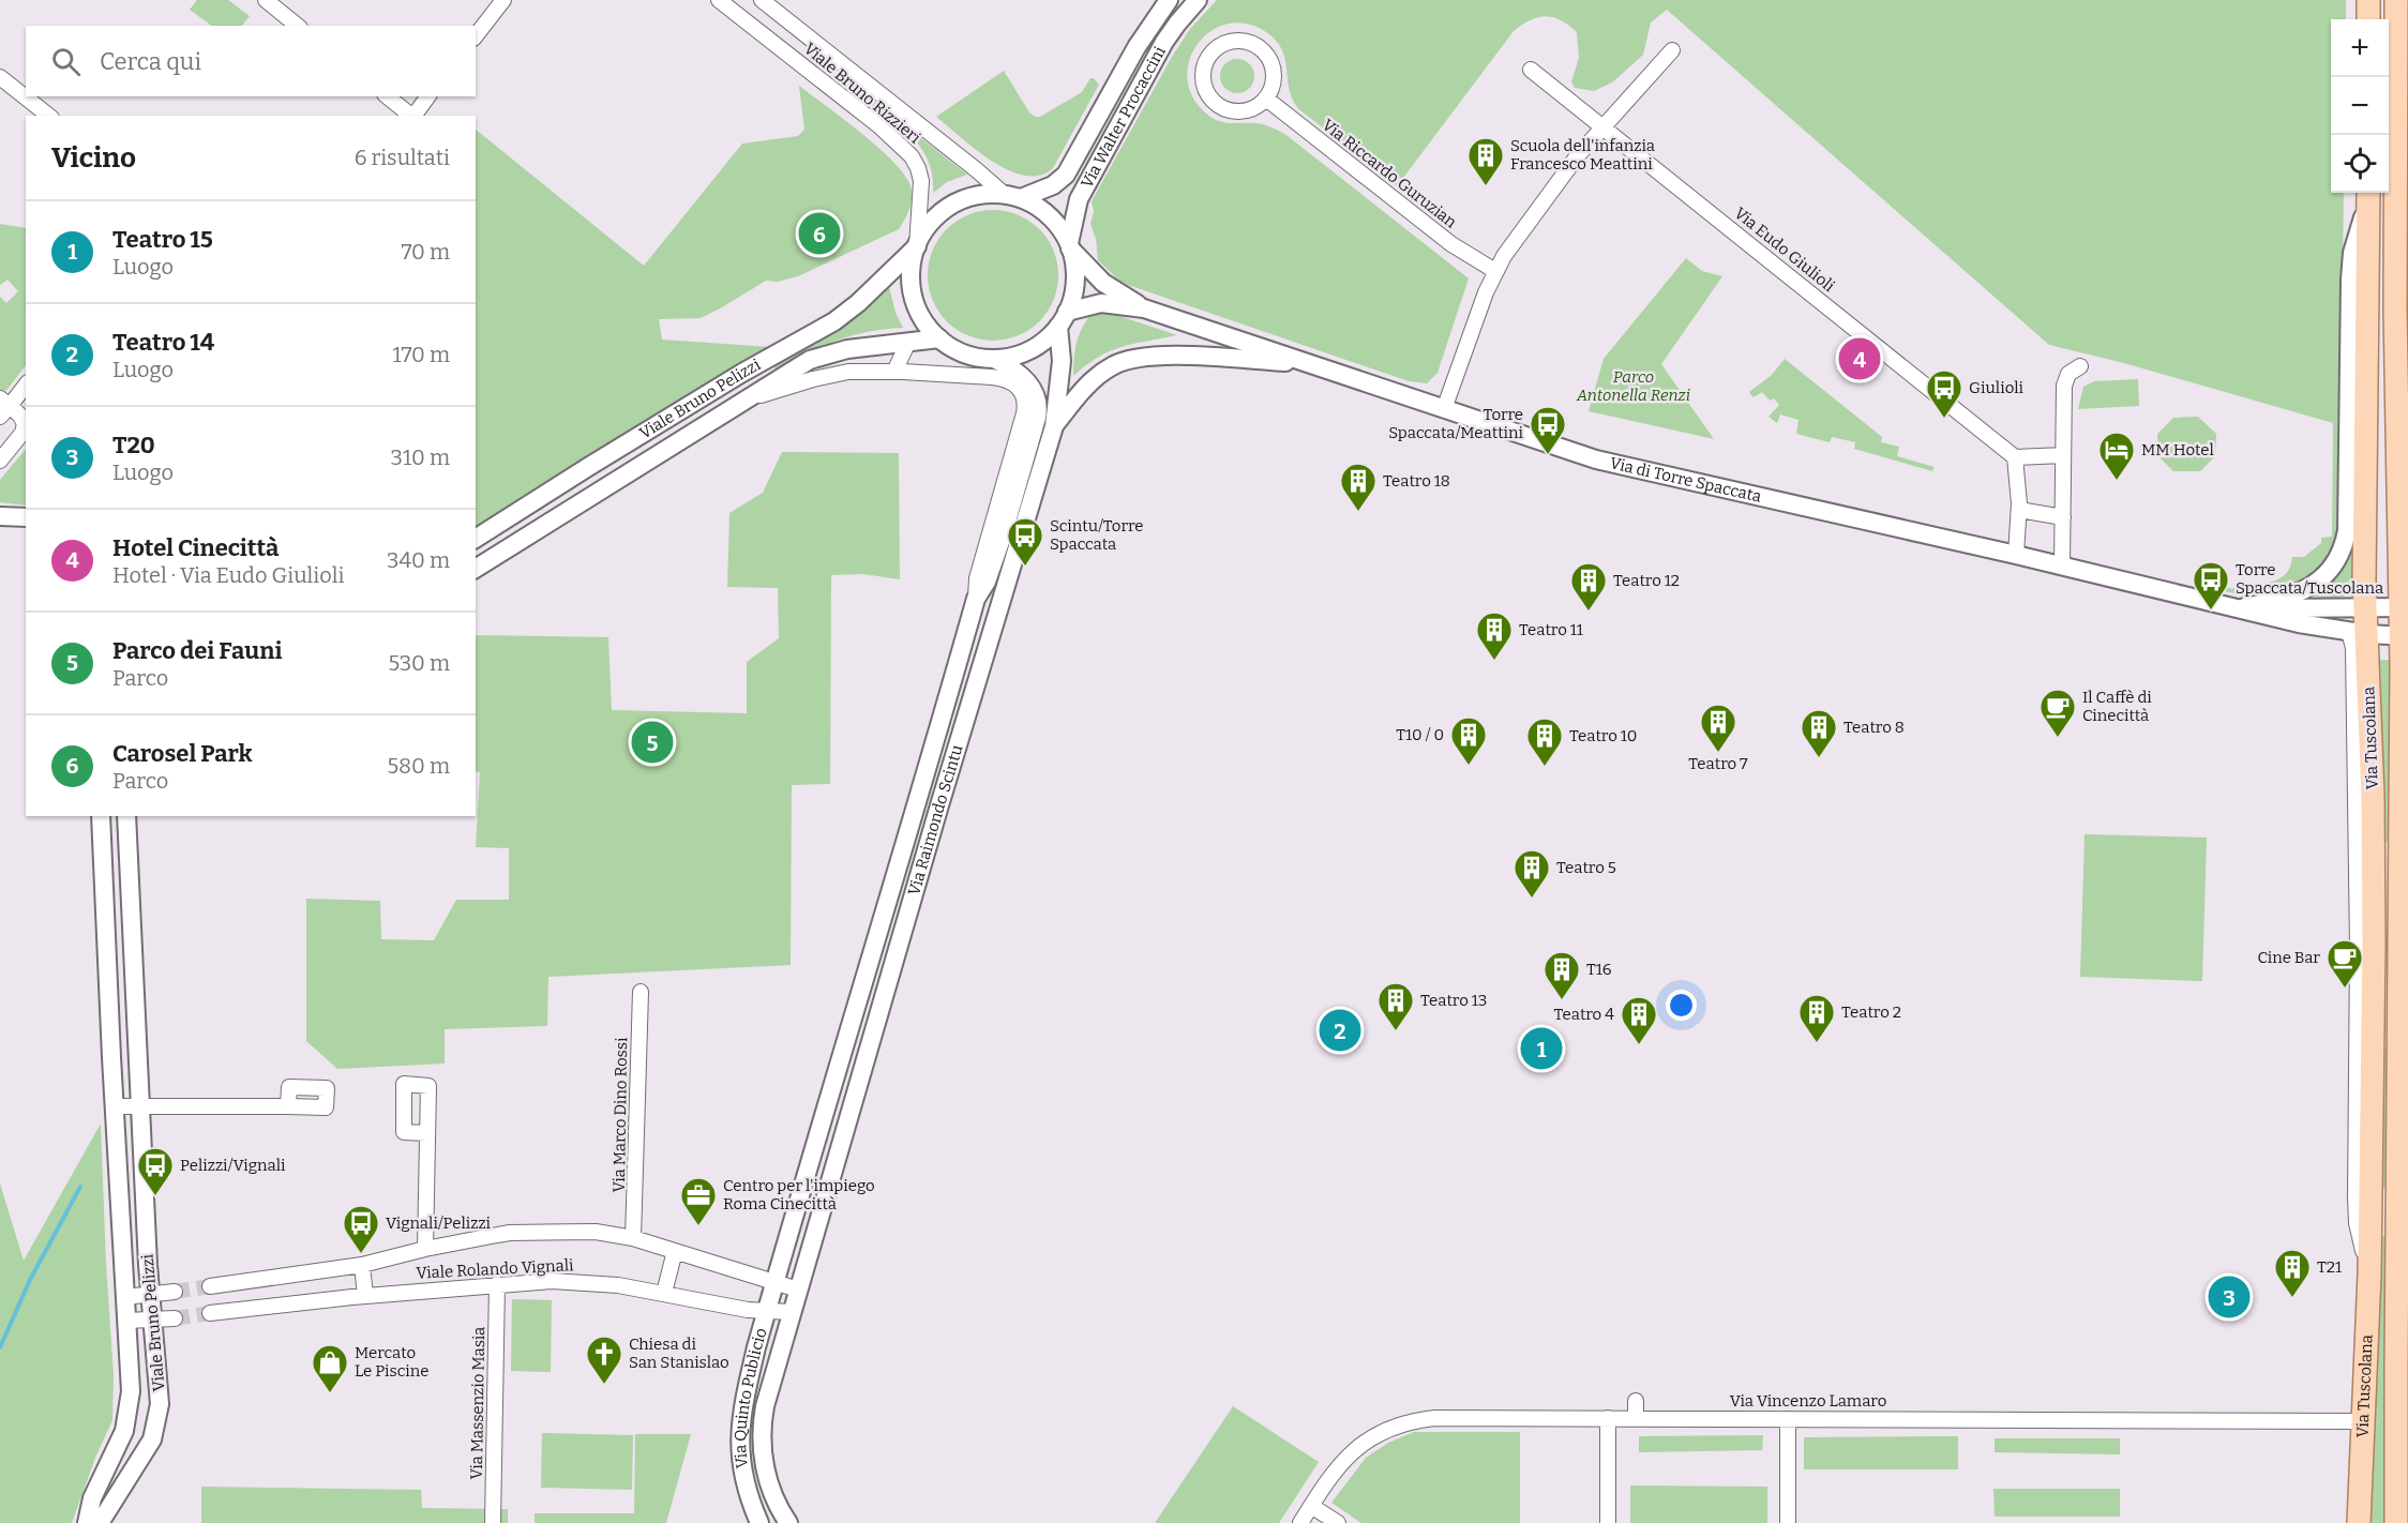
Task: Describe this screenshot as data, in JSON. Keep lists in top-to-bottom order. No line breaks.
{"streets":{"main road":["Via Tuscolana"],"street":["Viale Bruno Rizzieri","Via Walter Procaccini","Via Riccardo Guruzian","Via Eudo Giulioli","Viale Bruno Pelizzi","Via di Torre Spaccata","Via Raimondo Scintu","Via Marco Dino Rossi","Viale Rolando Vignali","Via Quinto Publicio","Via Vincenzo Lamaro","Via Massenzio Masia"]},"crossings":[["Viale Bruno Rizzieri","Via Walter Procaccini"],["Viale Bruno Rizzieri","Viale Bruno Pelizzi"],["Viale Bruno Rizzieri","Via di Torre Spaccata"],["Viale Bruno Rizzieri","Via Raimondo Scintu"],["Via Walter Procaccini","Viale Bruno Pelizzi"],["Via Walter Procaccini","Via di Torre Spaccata"],["Via Walter Procaccini","Via Raimondo Scintu"],["Viale Bruno Pelizzi","Via di Torre Spaccata"],["Viale Bruno Pelizzi","Via Raimondo Scintu"],["Via di Torre Spaccata","Via Tuscolana"],["Via di Torre Spaccata","Via Raimondo Scintu"],["Via Tuscolana","Via Vincenzo Lamaro"],["Via Raimondo Scintu","Viale Rolando Vignali"],["Via Raimondo Scintu","Via Quinto Publicio"],["Via Marco Dino Rossi","Viale Rolando Vignali"],["Viale Rolando Vignali","Via Quinto Publicio"],["Viale Rolando Vignali","Via Massenzio Masia"]],"parks":["Parco Antonella Renzi"],"places":{"building":["Scuola dell'infanzia Francesco Meattini","Teatro 18","Teatro 12","Teatro 11","Teatro 7","Teatro 8","T10 / 0","Teatro 10","Teatro 5","T16","Teatro 13","Teatro 2","Teatro 4","T21"],"bus stop":["Giulioli","Torre Spaccata/Meattini","Scintu/Torre Spaccata","Torre Spaccata/Tuscolana","Pelizzi/Vignali","Vignali/Pelizzi"],"hotel":["MM Hotel"],"cafe":["Il Caffè di Cinecittà","Cine Bar"],"office":["Centro per l'impiego Roma Cinecittà"],"church":["Chiesa di San Stanislao"],"shop":["Mercato Le Piscine"]},"page":{"map_buttons":["+","−"],"search":"Cerca qui","heading":["Vicino","6 risultati"],"list":[{"mark":"1","name":"Teatro 15","note":"Luogo","value":"70 m"},{"mark":"2","name":"Teatro 14","note":"Luogo","value":"170 m"},{"mark":"3","name":"T20","note":"Luogo","value":"310 m"},{"mark":"4","name":"Hotel Cinecittà","note":"Hotel · Via Eudo Giulioli","value":"340 m"},{"mark":"5","name":"Parco dei Fauni","note":"Parco","value":"530 m"},{"mark":"6","name":"Carosel Park","note":"Parco","value":"580 m"}],"pins":["6","4","5","2","1","3"]}}
